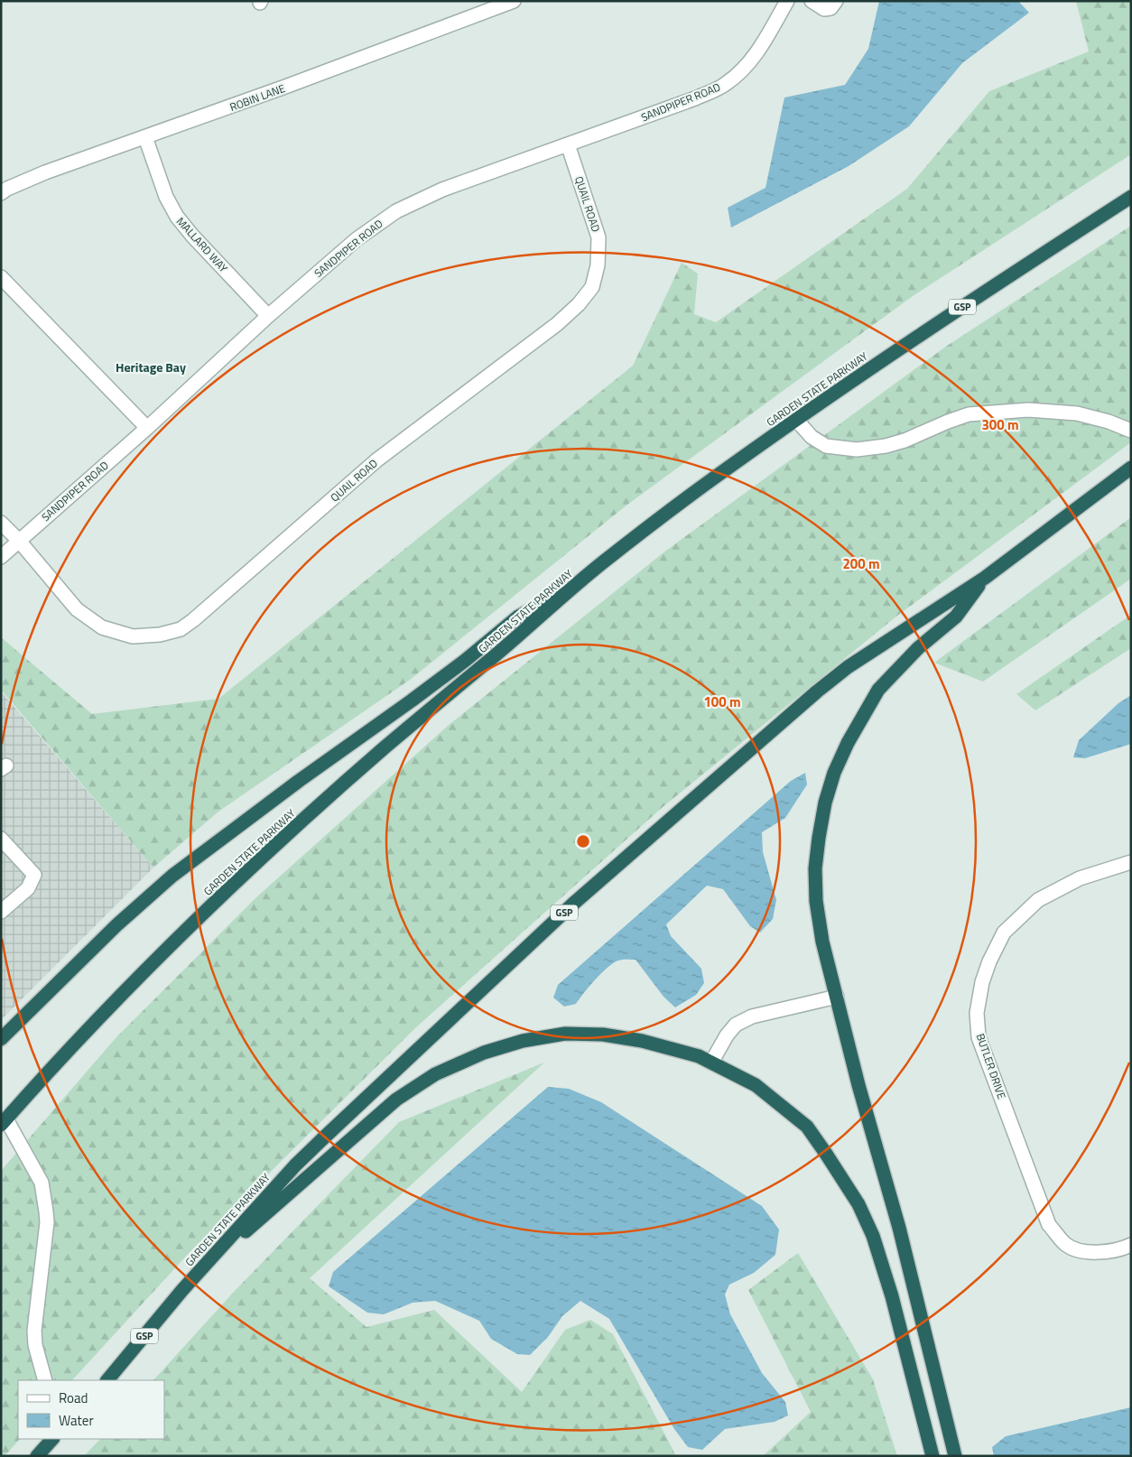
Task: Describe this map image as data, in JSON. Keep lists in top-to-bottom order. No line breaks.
{"streets":{"highway":["GSP","GARDEN STATE PARKWAY"],"street":["ROBIN LANE","SANDPIPER ROAD","QUAIL ROAD","MALLARD WAY","BUTLER DRIVE"]},"crossings":[["ROBIN LANE","MALLARD WAY"],["SANDPIPER ROAD","QUAIL ROAD"],["SANDPIPER ROAD","MALLARD WAY"]],"districts":["Heritage Bay"],"legend":["Road","Water"],"rings":["300 m","200 m","100 m"]}
